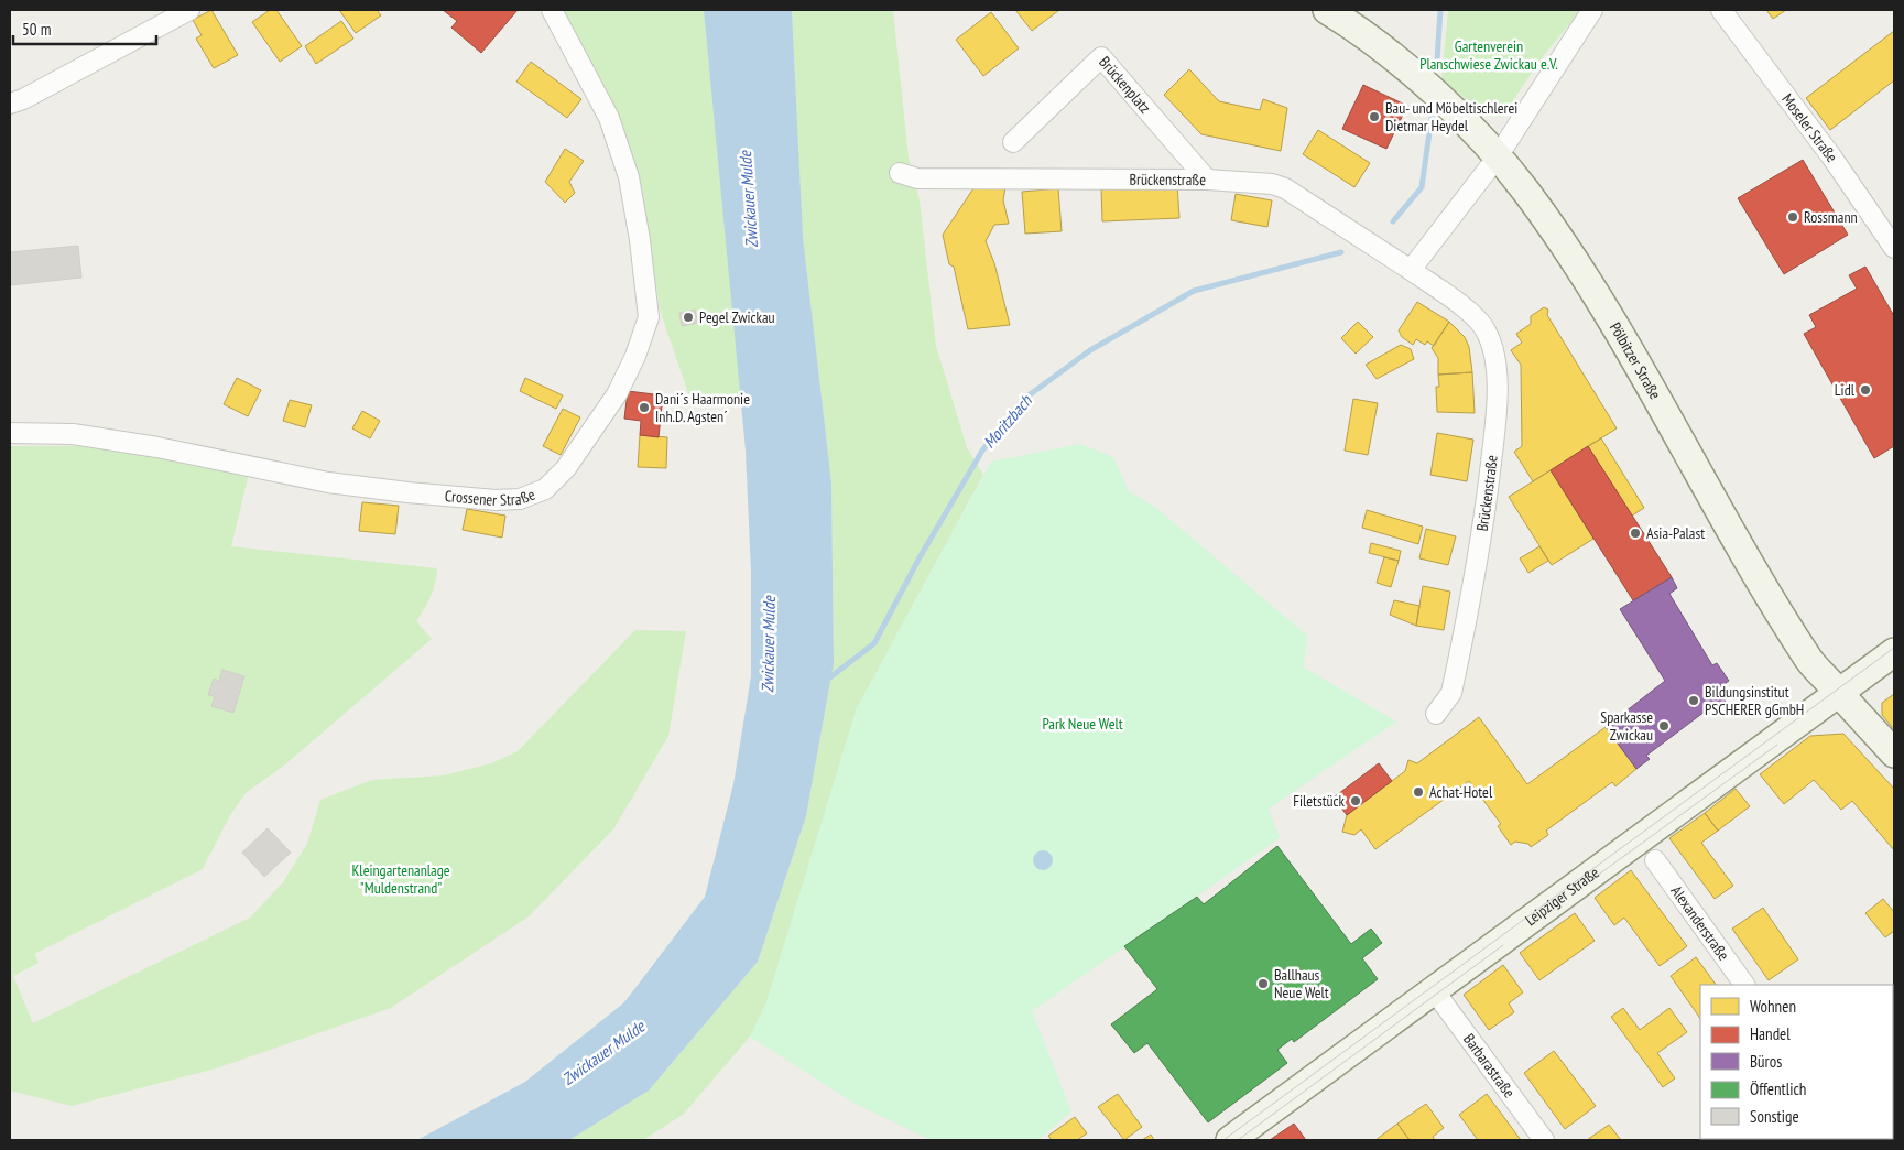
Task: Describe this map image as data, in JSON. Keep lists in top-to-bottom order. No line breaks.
{"streets":{"street":["Brückenplatz","Moseler Straße","Brückenstraße","Pölbitzer Straße","Crossener Straße","Leipziger Straße","Alexanderstraße","Barbarastraße"]},"crossings":[["Brückenplatz","Brückenstraße"],["Pölbitzer Straße","Leipziger Straße"],["Leipziger Straße","Barbarastraße"]],"water":["Zwickauer Mulde","Moritzbach"],"parks":["Gartenverein Planschwiese Zwickau e.V.","Park Neue Welt","Kleingartenanlage \"Muldenstrand\""],"places":["Bau- und Möbeltischlerei Dietmar Heydel","Rossmann","Pegel Zwickau","Lidl","Dani´s Haarmonie Inh.D. Agsten´","Asia-Palast","Bildungsinstitut PSCHERER gGmbH","Sparkasse Zwickau","Achat-Hotel","Filetstück","Ballhaus Neue Welt"],"legend":["Wohnen","Handel","Büros","Öffentlich","Sonstige"],"scale_bar":"50 m"}
